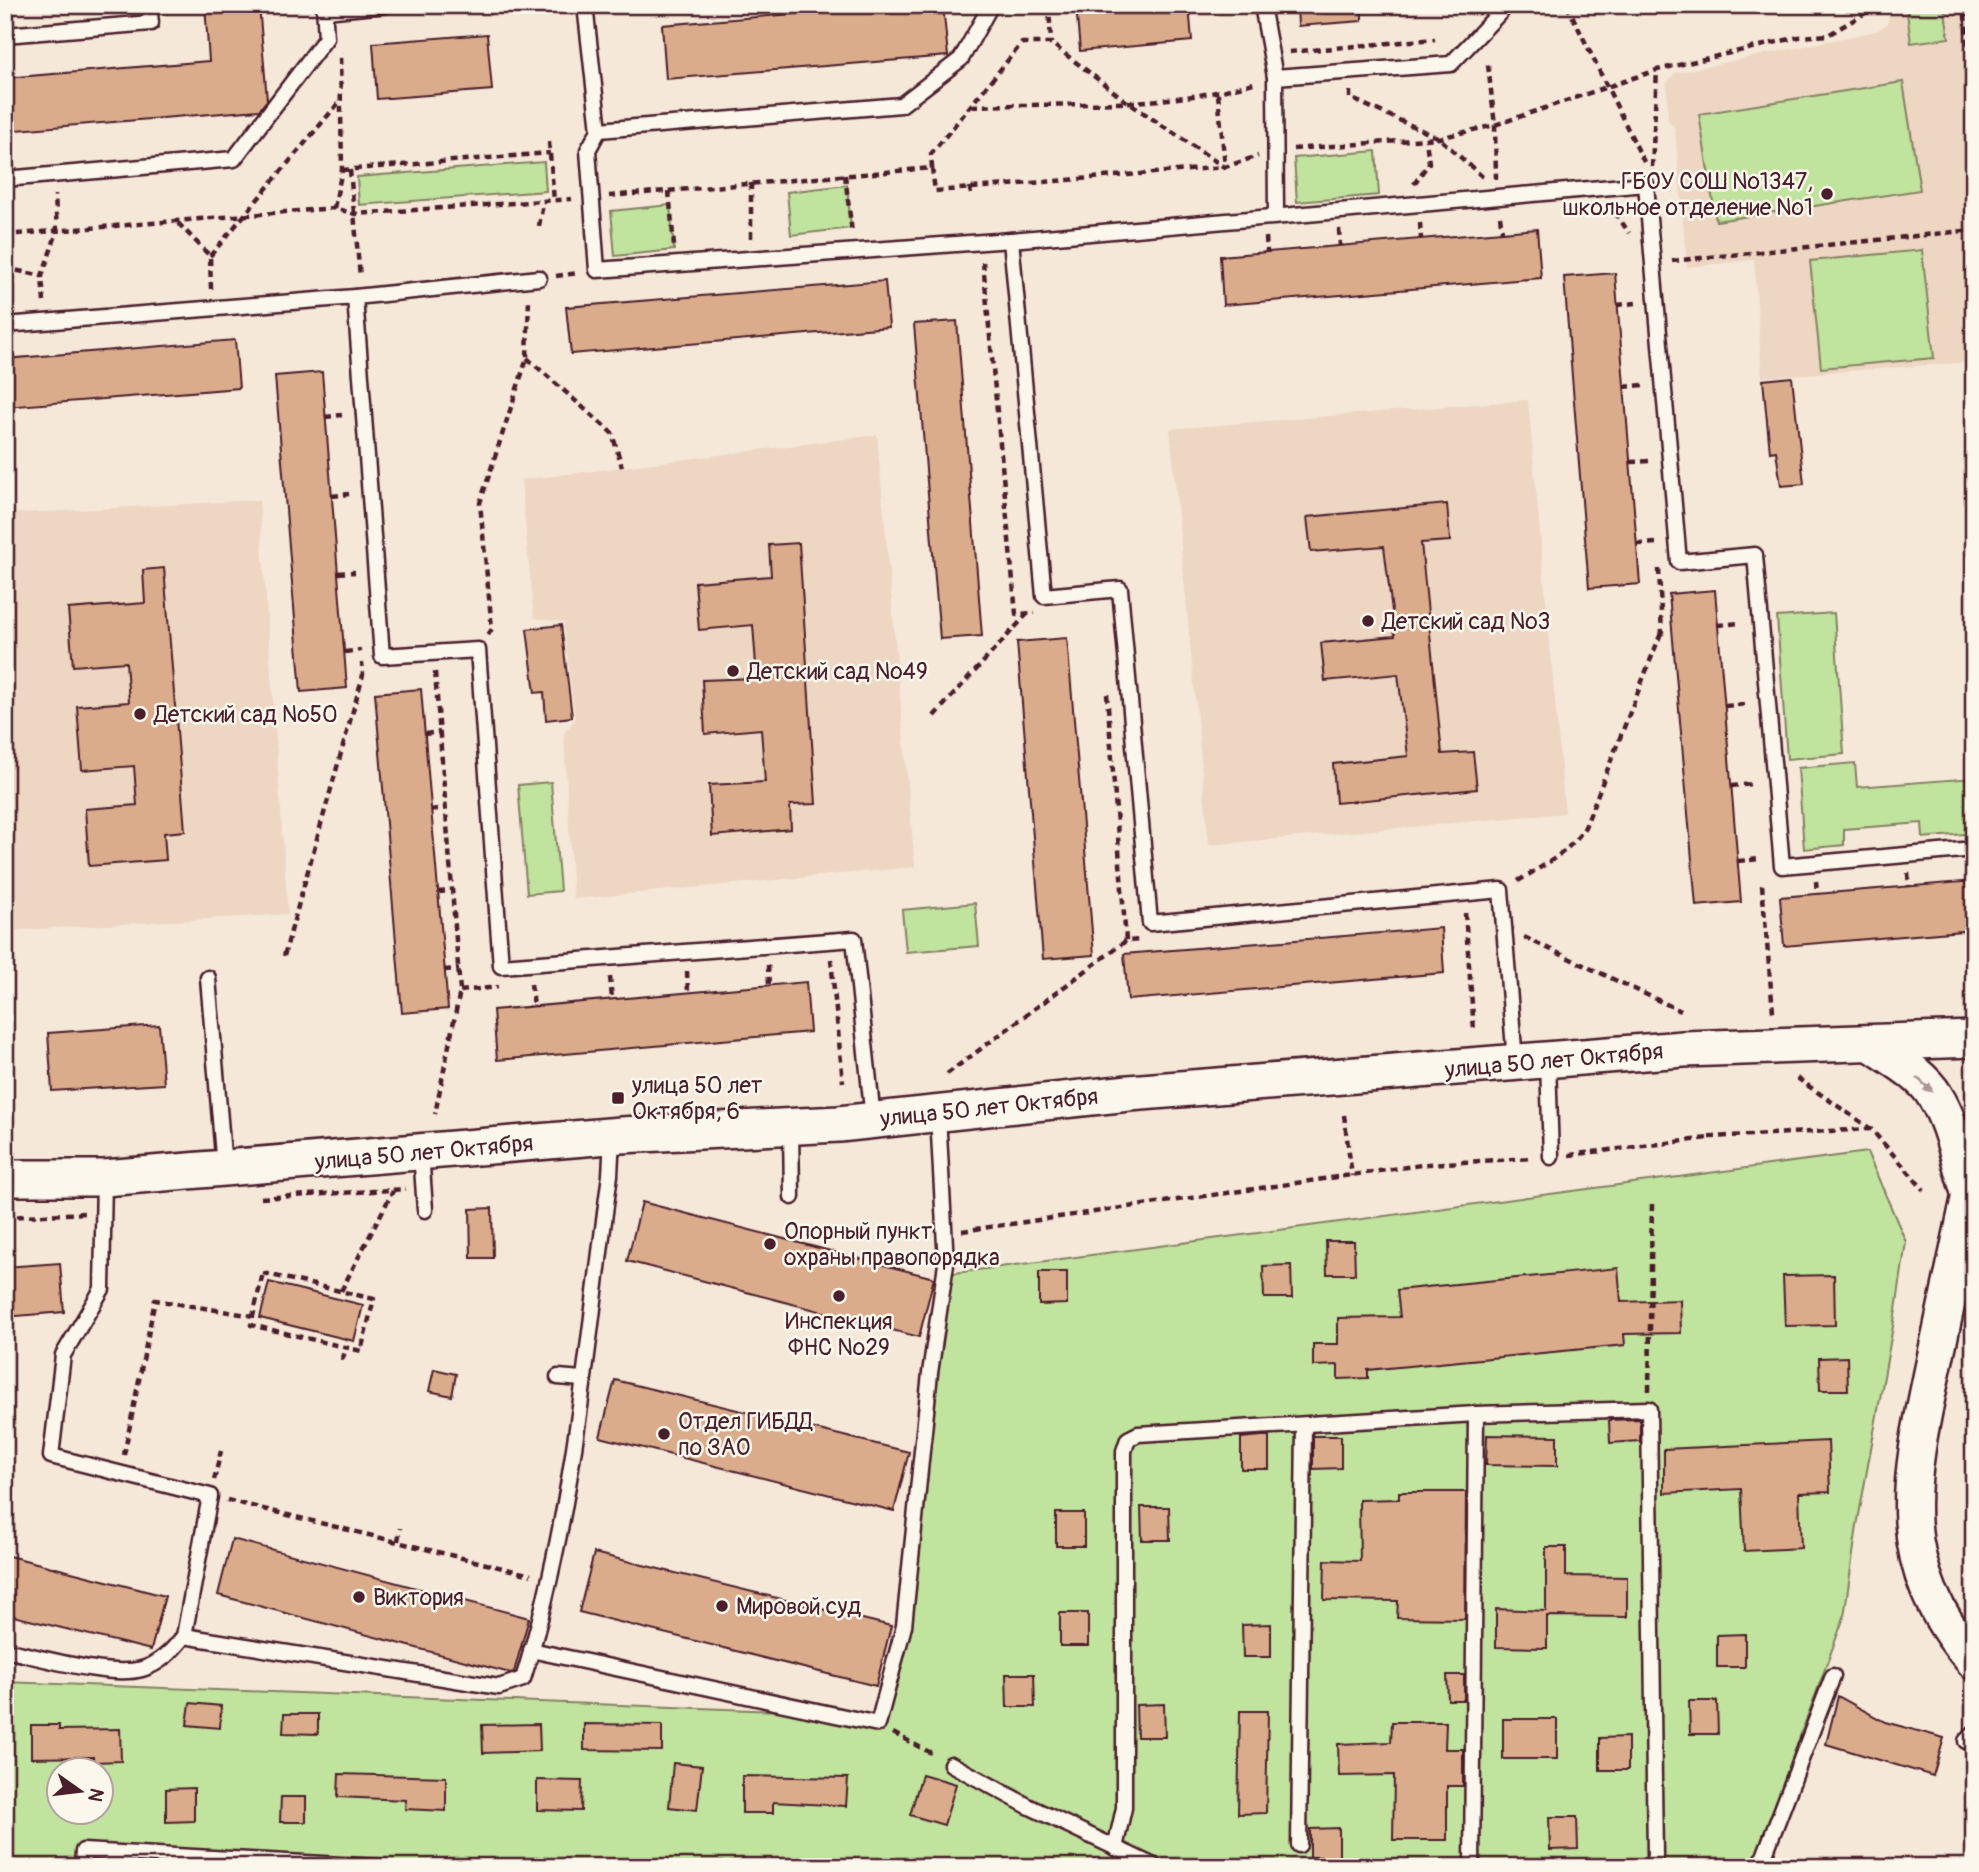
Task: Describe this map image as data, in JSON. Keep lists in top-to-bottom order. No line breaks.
{"streets":{"street":["улица 50 лет Октября"]},"places":{"other":["ГБОУ СОШ №1347, школьное отделение №1","Детский сад №3","Детский сад №49","Детский сад №50","Опорный пункт охраны правопорядка","Инспекция ФНС №29","Отдел ГИБДД по ЗАО","Виктория","Мировой суд"],"transit":["улица 50 лет Октября, 6"]},"north":"right"}
